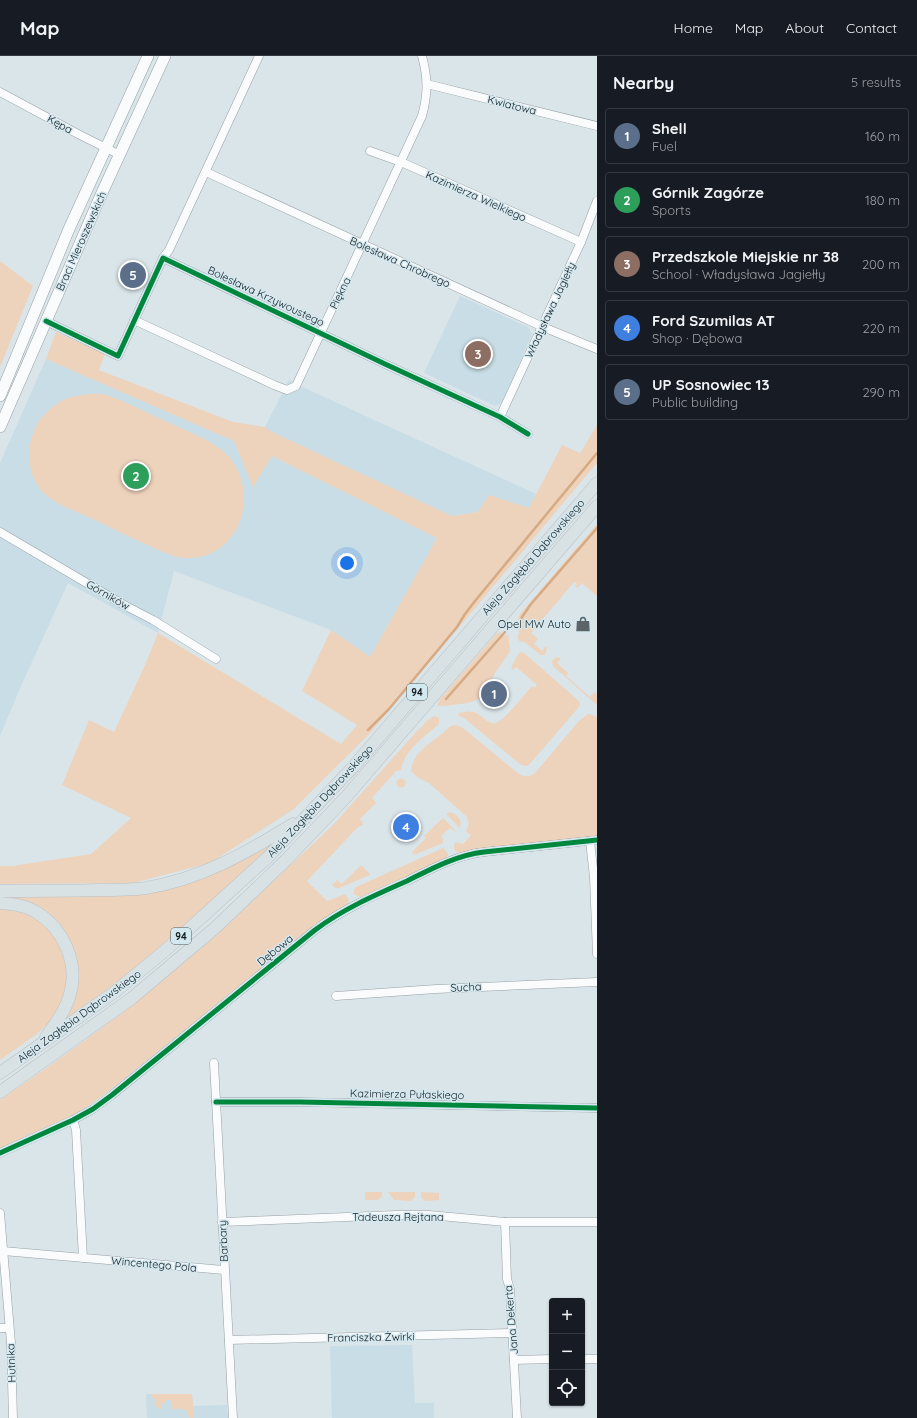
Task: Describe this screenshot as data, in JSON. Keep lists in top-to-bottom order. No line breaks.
{"streets":{"main road":["Braci Mieroszewskich","Aleja Zagłębia Dąbrowskiego","94"],"street":["Kwiatowa","Kępa","Kazimierza Wielkiego","Bolesława Chrobrego","Piękna","Bolesława Krzywoustego","Władysława Jagiełły","Górników","Dębowa","Sucha","Kazimierza Pułaskiego","Tadeusza Rejtana","Barbary","Wincentego Pola","Jana Dekerta","Franciszka Żwirki","Hutnika"]},"crossings":[["Kwiatowa","Piękna"],["Kępa","Braci Mieroszewskich"],["Kazimierza Wielkiego","Piękna"],["Kazimierza Wielkiego","Władysława Jagiełły"],["Bolesława Chrobrego","Piękna"],["Bolesława Chrobrego","Władysława Jagiełły"],["Piękna","Bolesława Krzywoustego"],["Bolesława Krzywoustego","Władysława Jagiełły"],["Kazimierza Pułaskiego","Barbary"],["Tadeusza Rejtana","Barbary"],["Tadeusza Rejtana","Jana Dekerta"],["Barbary","Wincentego Pola"],["Barbary","Franciszka Żwirki"],["Wincentego Pola","Hutnika"],["Jana Dekerta","Franciszka Żwirki"]],"places":{"shop":["Opel MW Auto"]},"page":{"header":"Map","nav":["Home","Map","About","Contact"],"heading":["Nearby","5 results"],"list":[{"mark":"1","name":"Shell","note":"Fuel","value":"160 m"},{"mark":"2","name":"Górnik Zagórze","note":"Sports","value":"180 m"},{"mark":"3","name":"Przedszkole Miejskie nr 38","note":"School · Władysława Jagiełły","value":"200 m"},{"mark":"4","name":"Ford Szumilas AT","note":"Shop · Dębowa","value":"220 m"},{"mark":"5","name":"UP Sosnowiec 13","note":"Public building","value":"290 m"}],"pins":["5","3","2","1","4"],"map_buttons":["+","−"]}}
